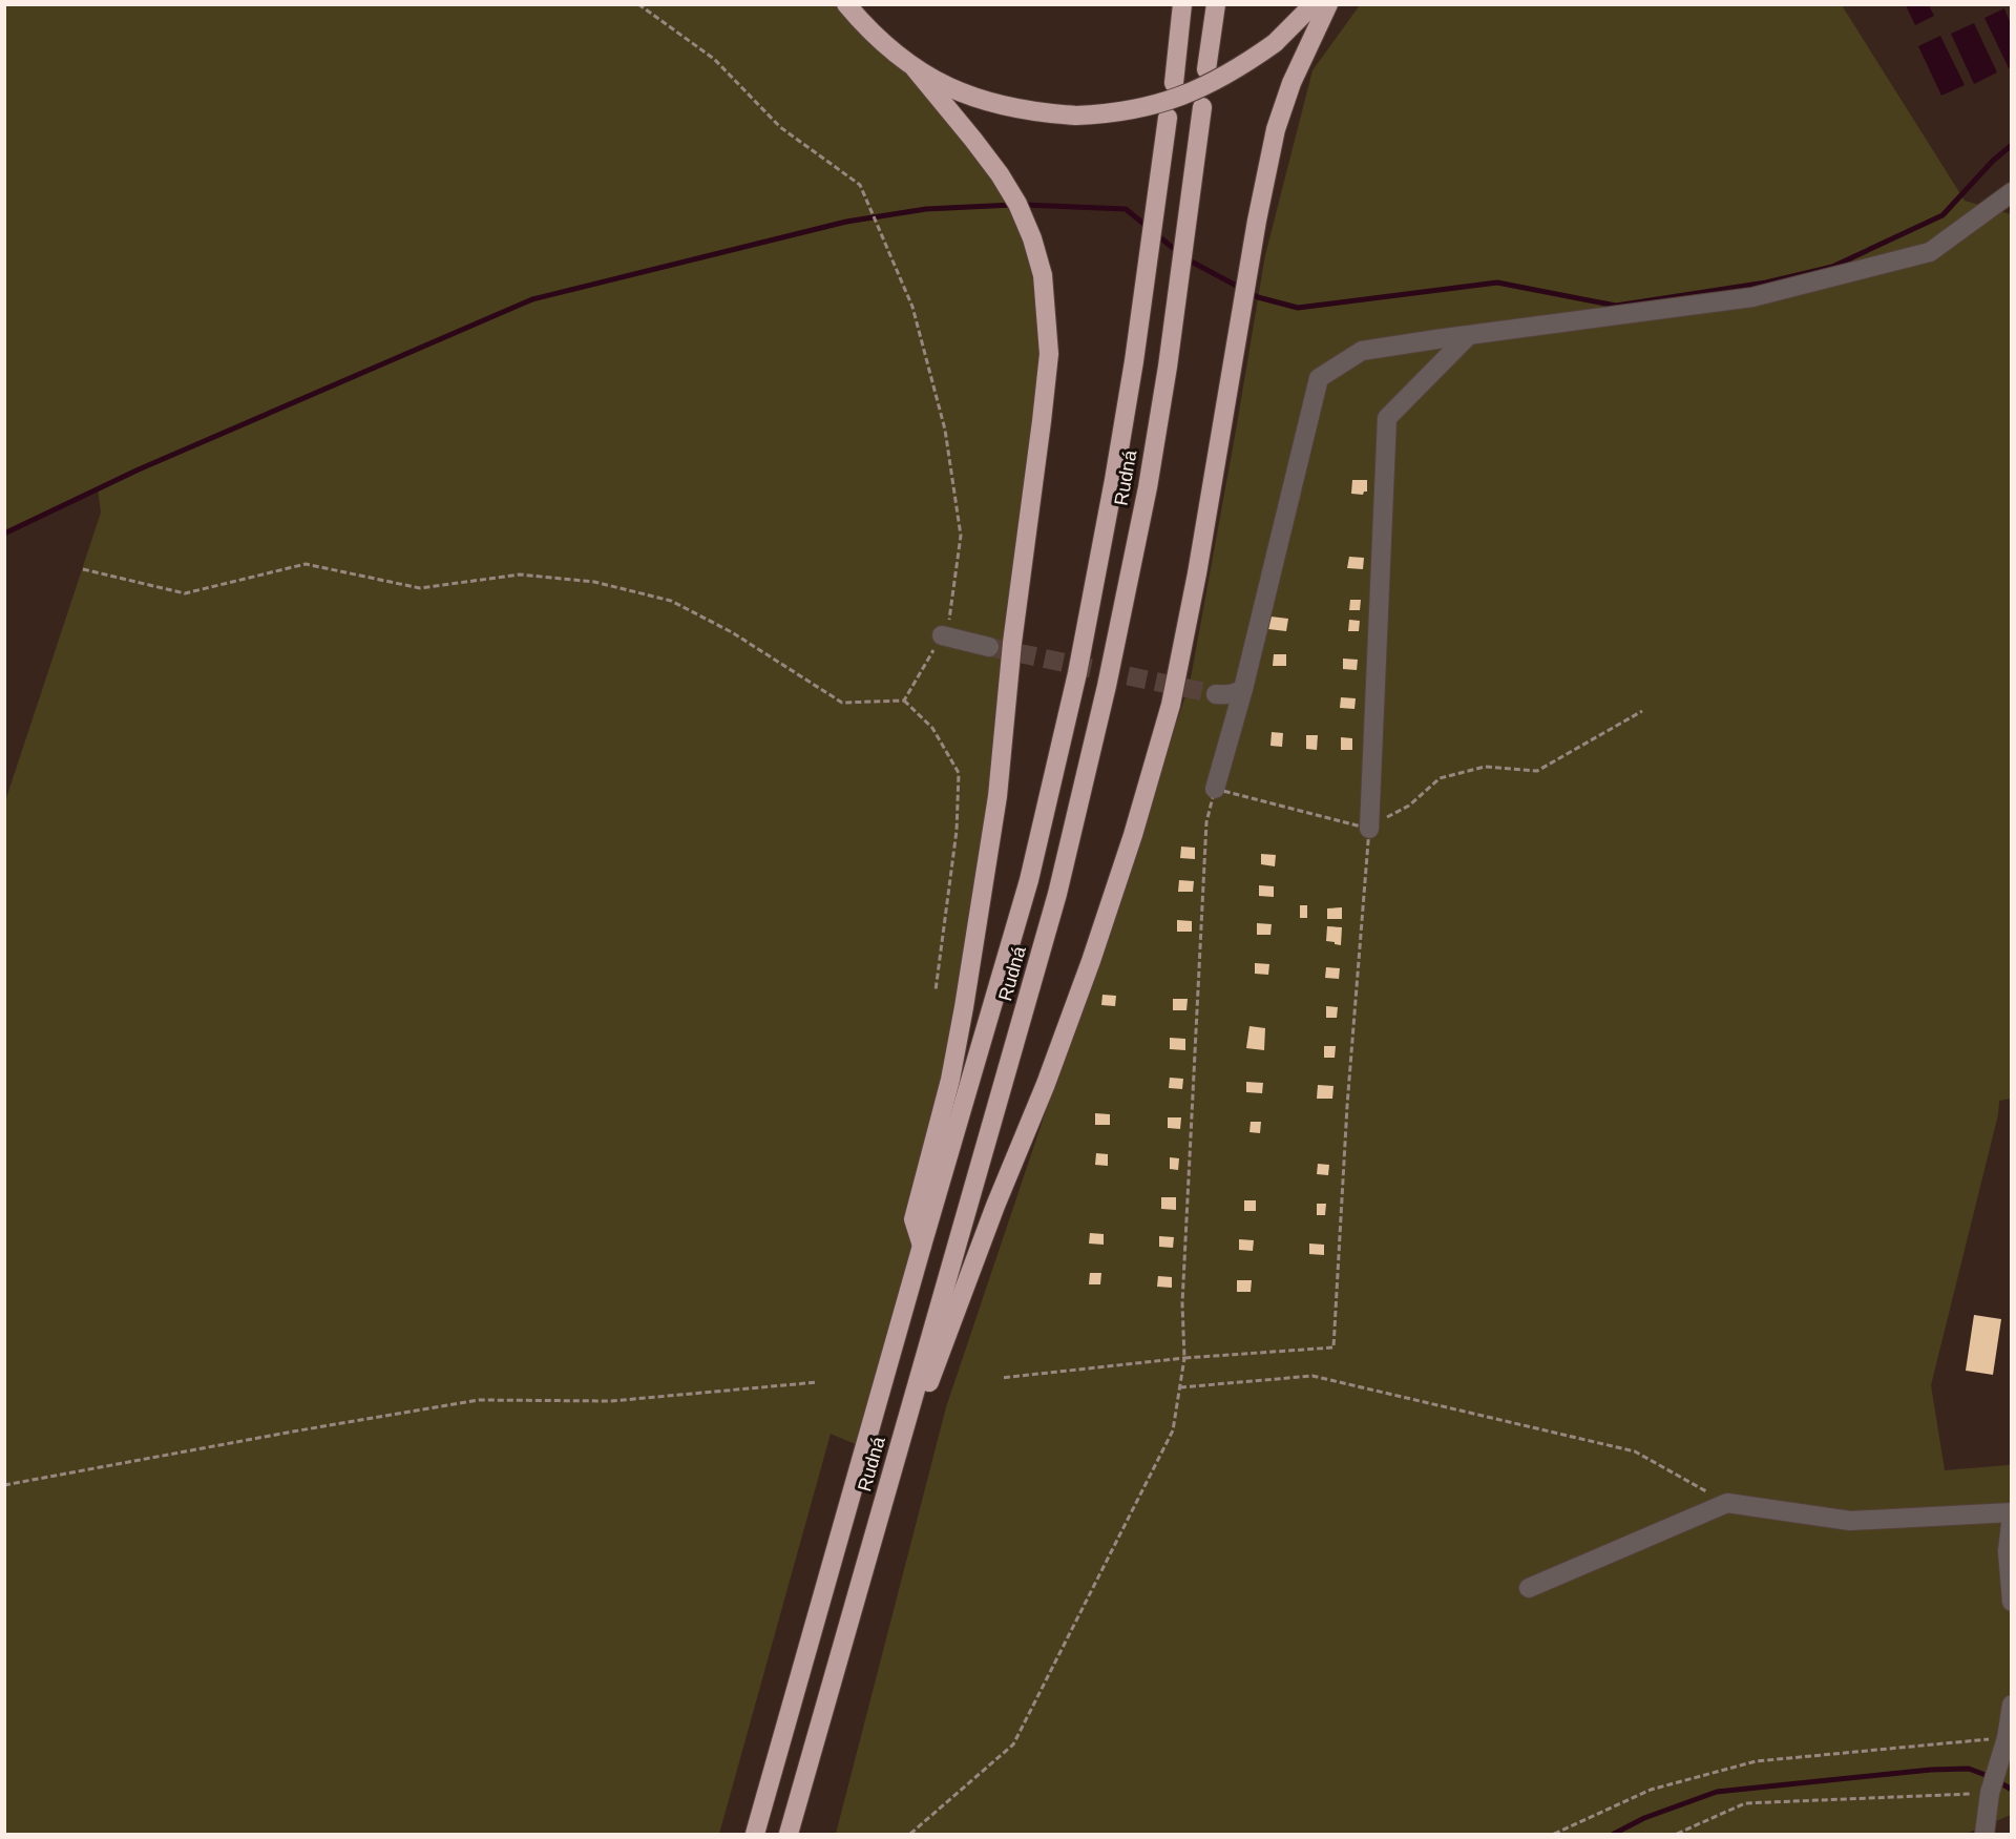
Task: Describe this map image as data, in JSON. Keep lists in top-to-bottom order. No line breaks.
{"streets":{"highway":["Rudná"]}}
